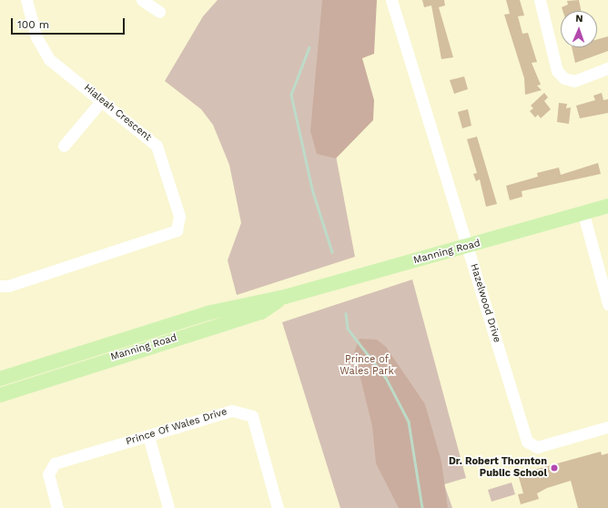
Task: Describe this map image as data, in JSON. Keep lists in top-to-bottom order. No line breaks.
{"streets":{"main road":["Manning Road"],"street":["Hialeah Crescent","Hazelwood Drive","Prince Of Wales Drive"]},"crossings":[["Manning Road","Hazelwood Drive"]],"parks":["Prince of Wales Park"],"places":["Dr. Robert Thornton Public School"],"scale_bar":"100 m","north":"top"}
